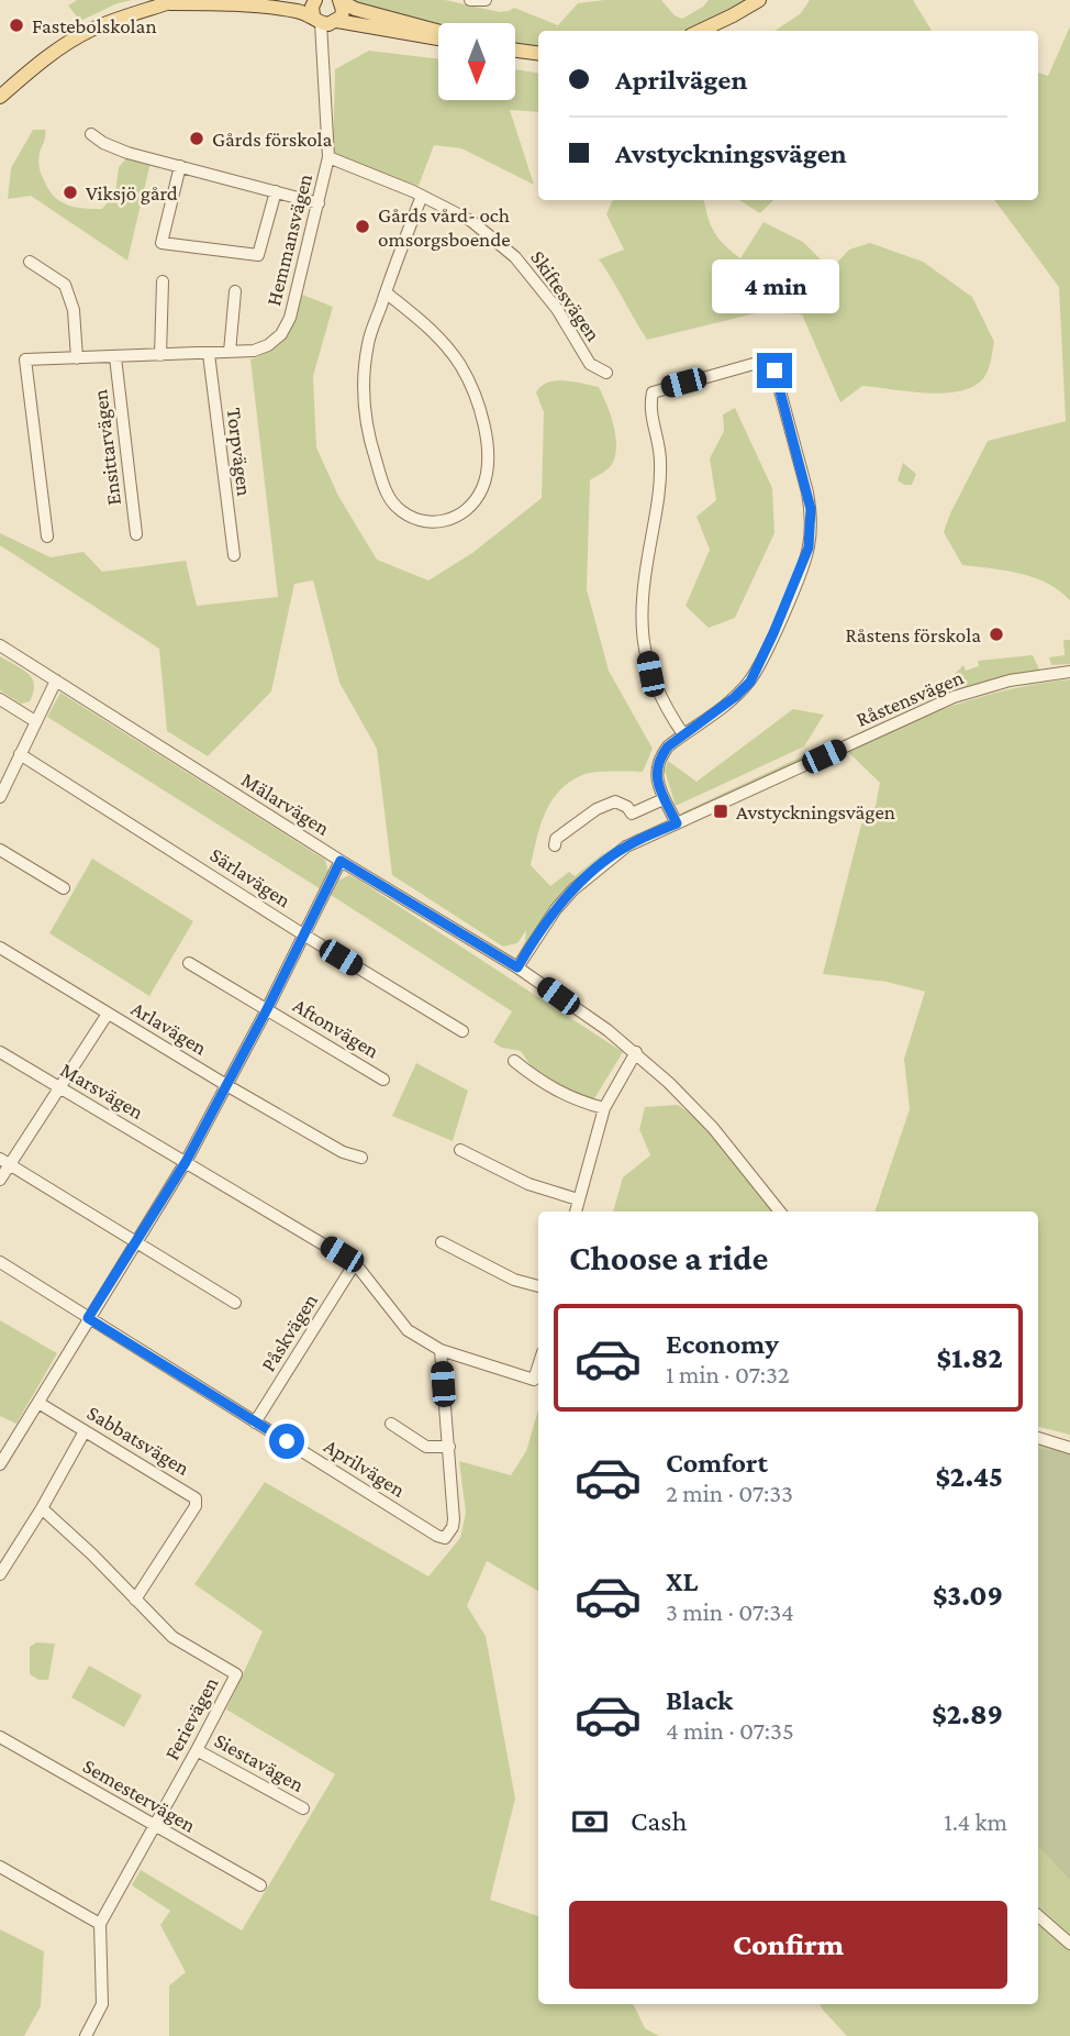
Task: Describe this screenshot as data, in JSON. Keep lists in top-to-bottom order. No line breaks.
{"streets":{"street":["Hemmansvägen","Skiftesvägen","Ensittarvägen","Torpvägen","Råstensvägen","Mälarvägen","Särlavägen","Arlavägen","Aftonvägen","Marsvägen","Påskvägen","Sabbatsvägen","Aprilvägen","Ferievägen","Siestavägen","Semestervägen"]},"crossings":[["Hemmansvägen","Skiftesvägen"],["Hemmansvägen","Ensittarvägen"],["Hemmansvägen","Torpvägen"],["Råstensvägen","Mälarvägen"],["Marsvägen","Påskvägen"],["Påskvägen","Aprilvägen"],["Sabbatsvägen","Ferievägen"],["Ferievägen","Siestavägen"],["Ferievägen","Semestervägen"]],"places":{"other":["Fastebolskolan","Gårds förskola","Viksjö gård","Gårds vård- och omsorgsboende","Råstens förskola"],"transit":["Avstyckningsvägen"]},"north":"bottom","page":{"banner":["Aprilvägen","Avstyckningsvägen"],"bubble":"4 min","heading":"Choose a ride","list":[{"name":"Economy","note":"1 min · 07:32","value":"$1.82"},{"name":"Comfort","note":"2 min · 07:33","value":"$2.45"},{"name":"XL","note":"3 min · 07:34","value":"$3.09"},{"name":"Black","note":"4 min · 07:35","value":"$2.89"}],"pay":["Cash","1.4 km"],"buttons":"Confirm"}}
